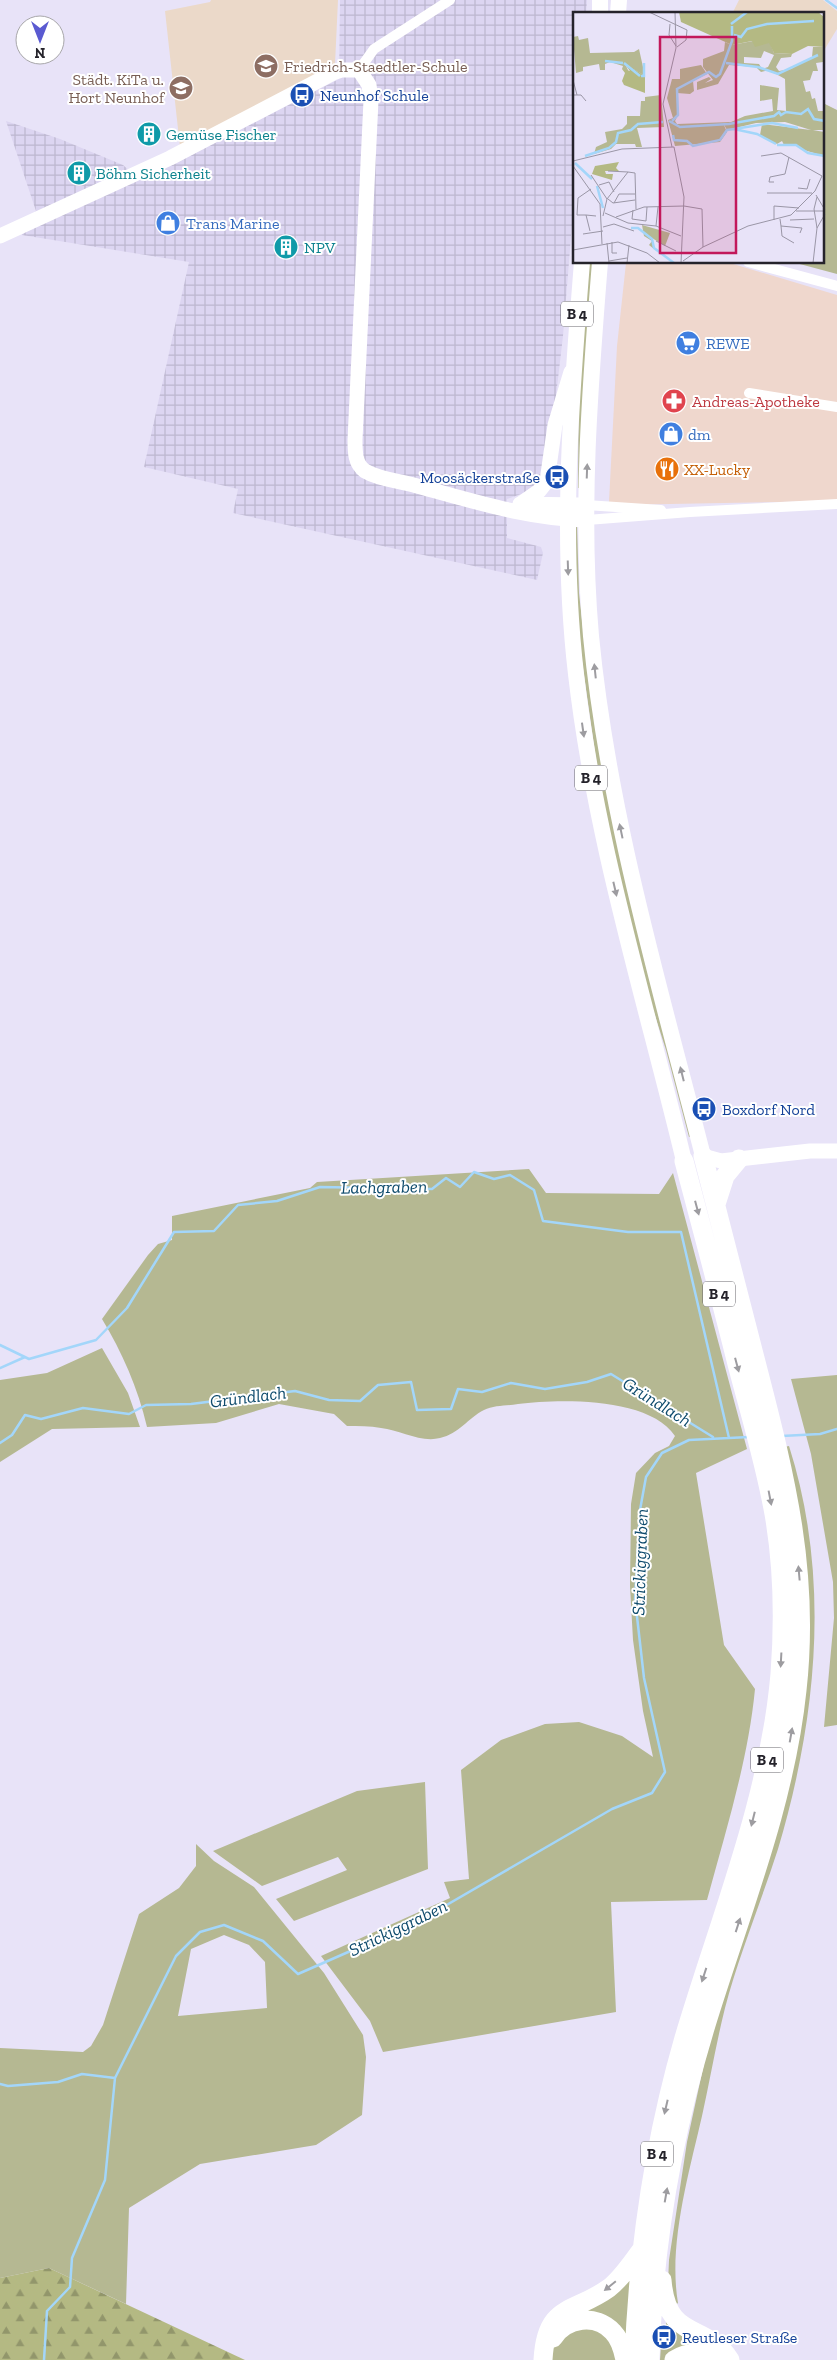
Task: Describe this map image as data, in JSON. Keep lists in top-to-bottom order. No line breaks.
{"streets":{"highway":["B 4"]},"water":["Lachgraben","Gründlach","Strickiggraben"],"places":{"school or university":["Friedrich-Staedtler-Schule","Städt. KiTa u. Hort Neunhof"],"bus stop":["Neunhof Schule","Moosäckerstraße","Boxdorf Nord","Reutleser Straße"],"building":["Gemüse Fischer","Böhm Sicherheit","NPV"],"shop":["Trans Marine","dm"],"supermarket":["REWE"],"pharmacy":["Andreas-Apotheke"],"restaurant":["XX-Lucky"]},"north":"bottom"}
